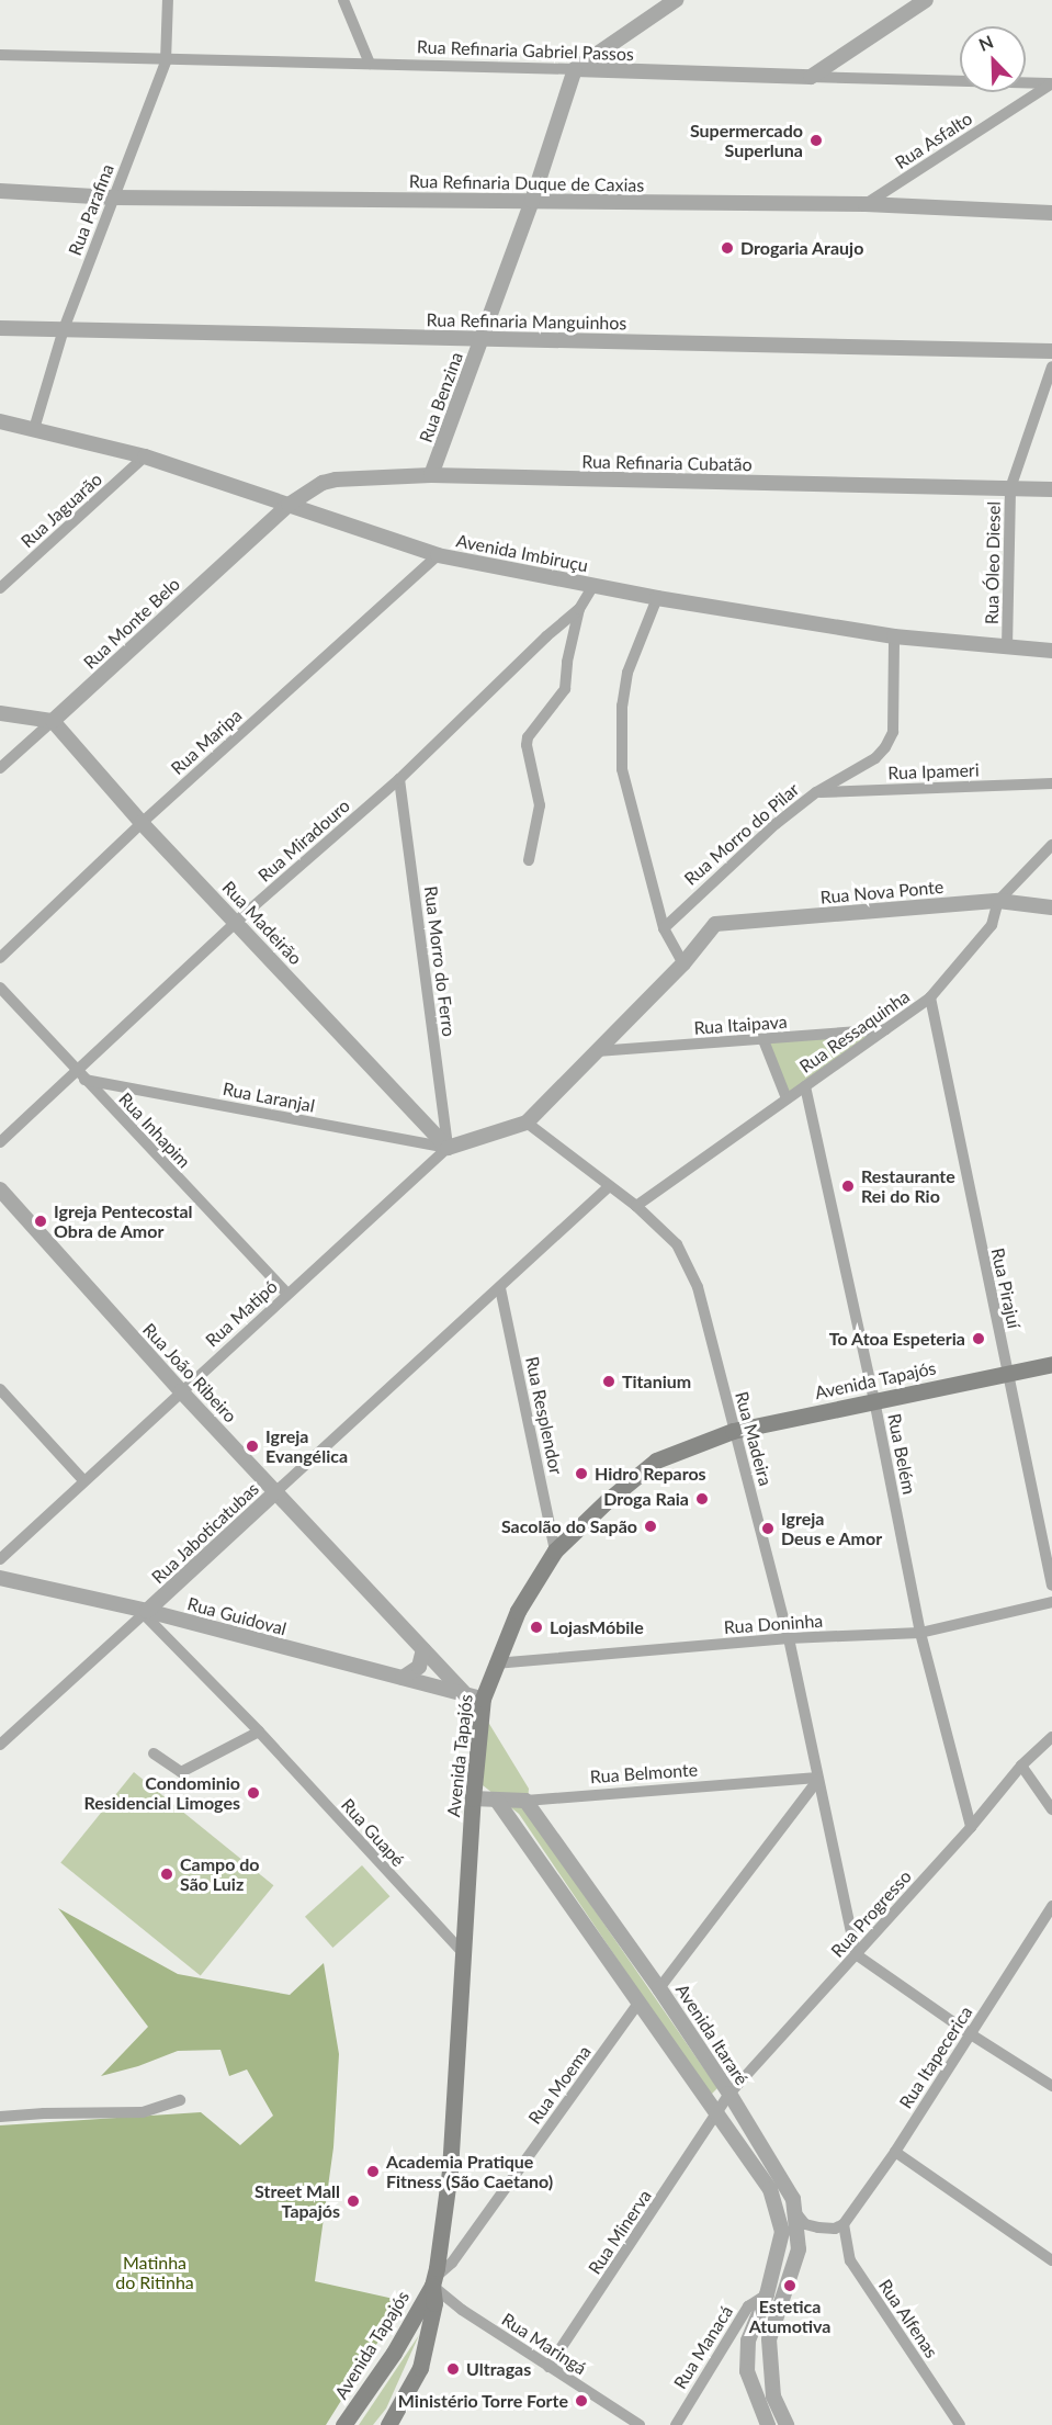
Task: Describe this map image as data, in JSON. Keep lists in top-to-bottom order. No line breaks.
{"streets":{"main road":["Avenida Tapajós"],"street":["Rua Refinaria Gabriel Passos","Rua Asfalto","Rua Refinaria Duque de Caxias","Rua Parafina","Rua Refinaria Manguinhos","Rua Benzina","Rua Refinaria Cubatão","Rua Jaguarão","Avenida Imbiruçu","Rua Óleo Diesel","Rua Monte Belo","Rua Maripa","Rua Ipameri","Rua Morro do Pilar","Rua Miradouro","Rua Nova Ponte","Rua Madeirão","Rua Morro do Ferro","Rua Itaipava","Rua Ressaquinha","Rua Laranjal","Rua Inhapim","Rua Pirajuí","Rua Matipó","Rua João Ribeiro","Rua Resplendor","Rua Madeira","Rua Belém","Rua Jaboticatubas","Rua Guidoval","Rua Doninha","Rua Belmonte","Rua Guapé","Rua Progresso","Avenida Itararé","Rua Itapecerica","Rua Moema","Rua Minerva","Rua Alfenas","Rua Maringá","Rua Manacá"]},"crossings":[["Rua Refinaria Gabriel Passos","Rua Asfalto"],["Rua Refinaria Gabriel Passos","Rua Parafina"],["Rua Refinaria Gabriel Passos","Rua Benzina"],["Rua Asfalto","Rua Refinaria Duque de Caxias"],["Rua Refinaria Duque de Caxias","Rua Parafina"],["Rua Refinaria Duque de Caxias","Rua Benzina"],["Rua Parafina","Rua Refinaria Manguinhos"],["Rua Parafina","Avenida Imbiruçu"],["Rua Refinaria Manguinhos","Rua Benzina"],["Rua Benzina","Rua Refinaria Cubatão"],["Rua Refinaria Cubatão","Avenida Imbiruçu"],["Rua Refinaria Cubatão","Rua Óleo Diesel"],["Rua Refinaria Cubatão","Rua Monte Belo"],["Rua Jaguarão","Avenida Imbiruçu"],["Avenida Imbiruçu","Rua Óleo Diesel"],["Avenida Imbiruçu","Rua Monte Belo"],["Avenida Imbiruçu","Rua Maripa"],["Avenida Imbiruçu","Rua Morro do Pilar"],["Avenida Imbiruçu","Rua Miradouro"],["Rua Monte Belo","Rua Madeirão"],["Rua Maripa","Rua Madeirão"],["Rua Ipameri","Rua Morro do Pilar"],["Rua Miradouro","Rua Madeirão"],["Rua Miradouro","Rua Morro do Ferro"],["Rua Miradouro","Rua Inhapim"],["Rua Nova Ponte","Rua Ressaquinha"],["Rua Madeirão","Rua Morro do Ferro"],["Rua Madeirão","Rua Laranjal"],["Rua Madeirão","Rua Matipó"],["Rua Morro do Ferro","Rua Laranjal"],["Rua Morro do Ferro","Rua Matipó"],["Rua Itaipava","Rua Ressaquinha"],["Rua Ressaquinha","Rua Pirajuí"],["Rua Ressaquinha","Rua Madeira"],["Rua Ressaquinha","Rua Belém"],["Rua Laranjal","Rua Inhapim"],["Rua Laranjal","Rua Matipó"],["Rua Inhapim","Rua Matipó"],["Rua Pirajuí","Avenida Tapajós"],["Rua Matipó","Rua João Ribeiro"],["Rua João Ribeiro","Rua Jaboticatubas"],["Rua João Ribeiro","Rua Guidoval"],["Avenida Tapajós","Rua Resplendor"],["Avenida Tapajós","Rua Madeira"],["Avenida Tapajós","Rua Belém"],["Avenida Tapajós","Rua Guidoval"],["Avenida Tapajós","Rua Doninha"],["Avenida Tapajós","Rua Belmonte"],["Avenida Tapajós","Rua Guapé"],["Avenida Tapajós","Rua Moema"],["Avenida Tapajós","Rua Maringá"],["Rua Resplendor","Rua Jaboticatubas"],["Rua Madeira","Rua Jaboticatubas"],["Rua Madeira","Rua Doninha"],["Rua Madeira","Rua Belmonte"],["Rua Madeira","Rua Progresso"],["Rua Belém","Rua Doninha"],["Rua Belém","Rua Progresso"],["Rua Jaboticatubas","Rua Guidoval"],["Rua Jaboticatubas","Rua Guapé"],["Rua Guidoval","Rua Guapé"],["Rua Belmonte","Avenida Itararé"],["Rua Progresso","Avenida Itararé"],["Rua Progresso","Rua Minerva"],["Rua Itapecerica","Rua Alfenas"],["Rua Moema","Rua Maringá"],["Rua Minerva","Rua Maringá"]],"parks":["Matinha do Ritinha"],"places":["Supermercado Superluna","Drogaria Araujo","Restaurante Rei do Rio","Igreja Pentecostal Obra de Amor","To Atoa Espeteria","Titanium","Igreja Evangélica","Hidro Reparos","Droga Raia","Sacolão do Sapão","Igreja Deus e Amor","LojasMóbile","Condominio Residencial Limoges","Campo do São Luiz","Academia Pratique Fitness (São Caetano)","Street Mall Tapajós","Estetica Atumotiva","Ultragas","Ministério Torre Forte"],"north":"top left"}
